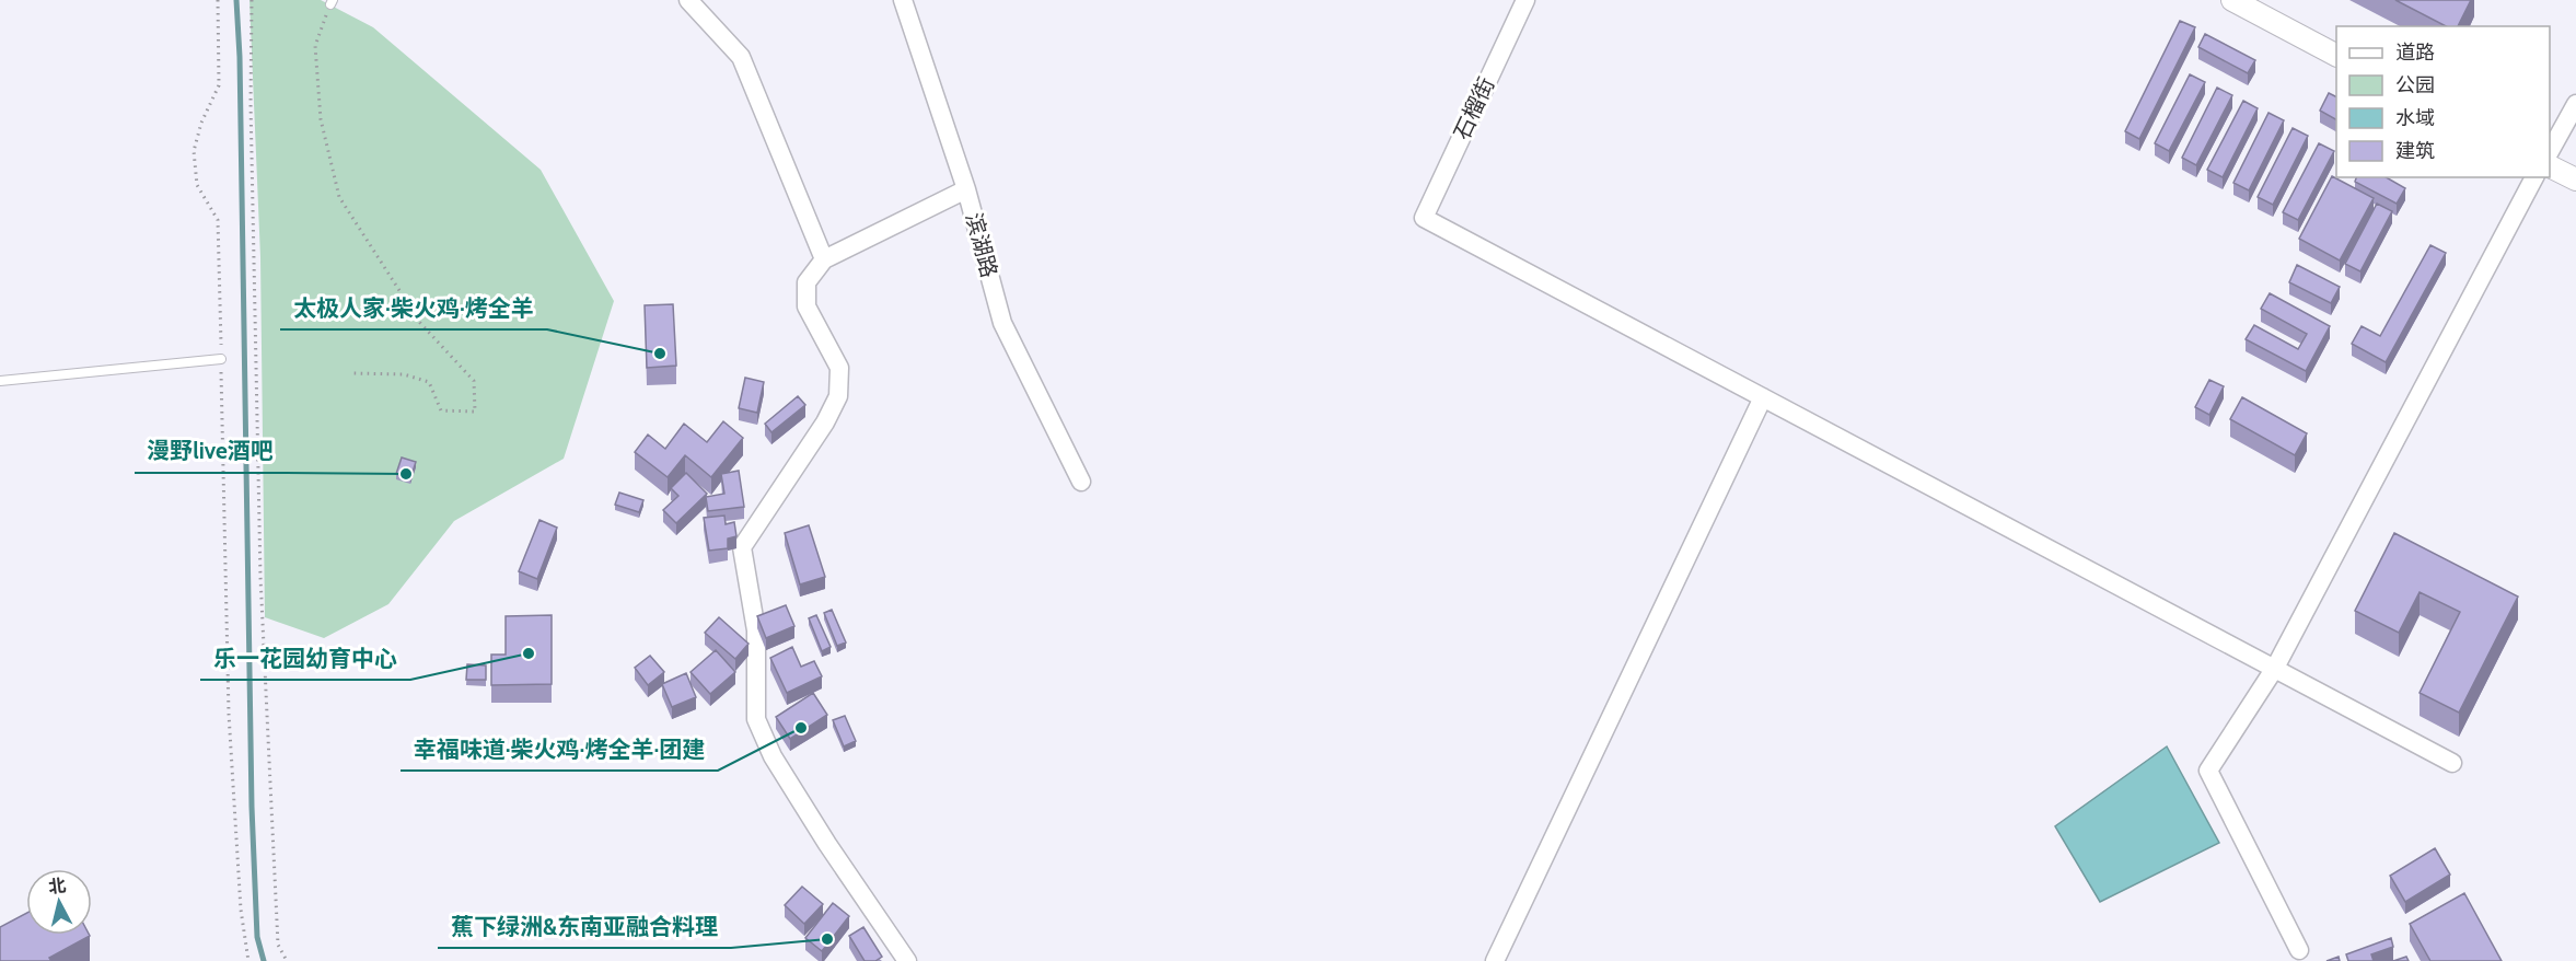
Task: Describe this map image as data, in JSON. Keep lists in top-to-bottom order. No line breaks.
{"streets":{"street":["石榴街","滨湖路"]},"places":["太极人家·柴火鸡·烤全羊","漫野live酒吧","乐一花园幼育中心","幸福味道·柴火鸡·烤全羊·团建","蕉下绿洲&东南亚融合料理"],"legend":["道路","公园","水域","建筑"],"north":"top"}
